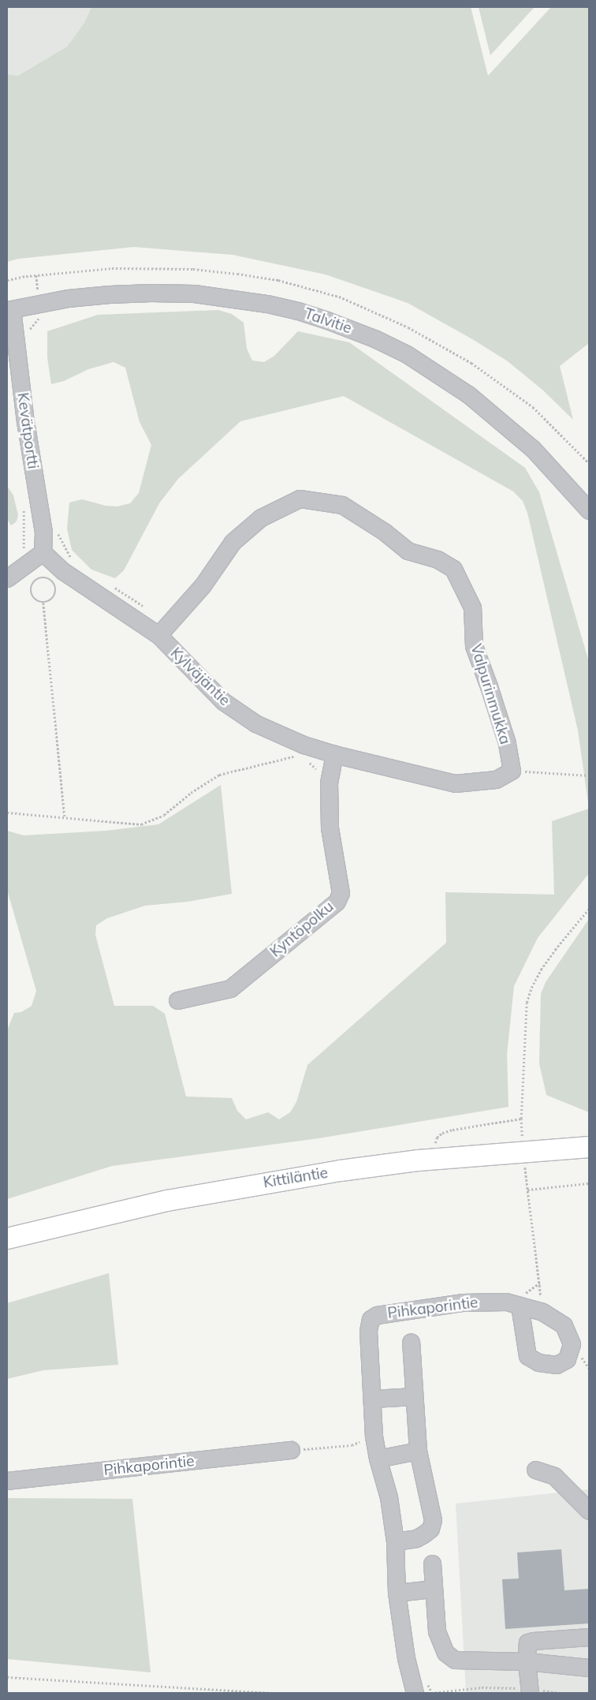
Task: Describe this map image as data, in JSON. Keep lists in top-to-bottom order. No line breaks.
{"streets":{"main road":["Kittiläntie"],"street":["Talvitie","Kevätportti","Kylväjäntie","Valpurinmukka","Kyntöpolku","Pihkaporintie"]},"crossings":[["Talvitie","Kevätportti"],["Kevätportti","Kylväjäntie"],["Kylväjäntie","Valpurinmukka"],["Kylväjäntie","Kyntöpolku"]]}
